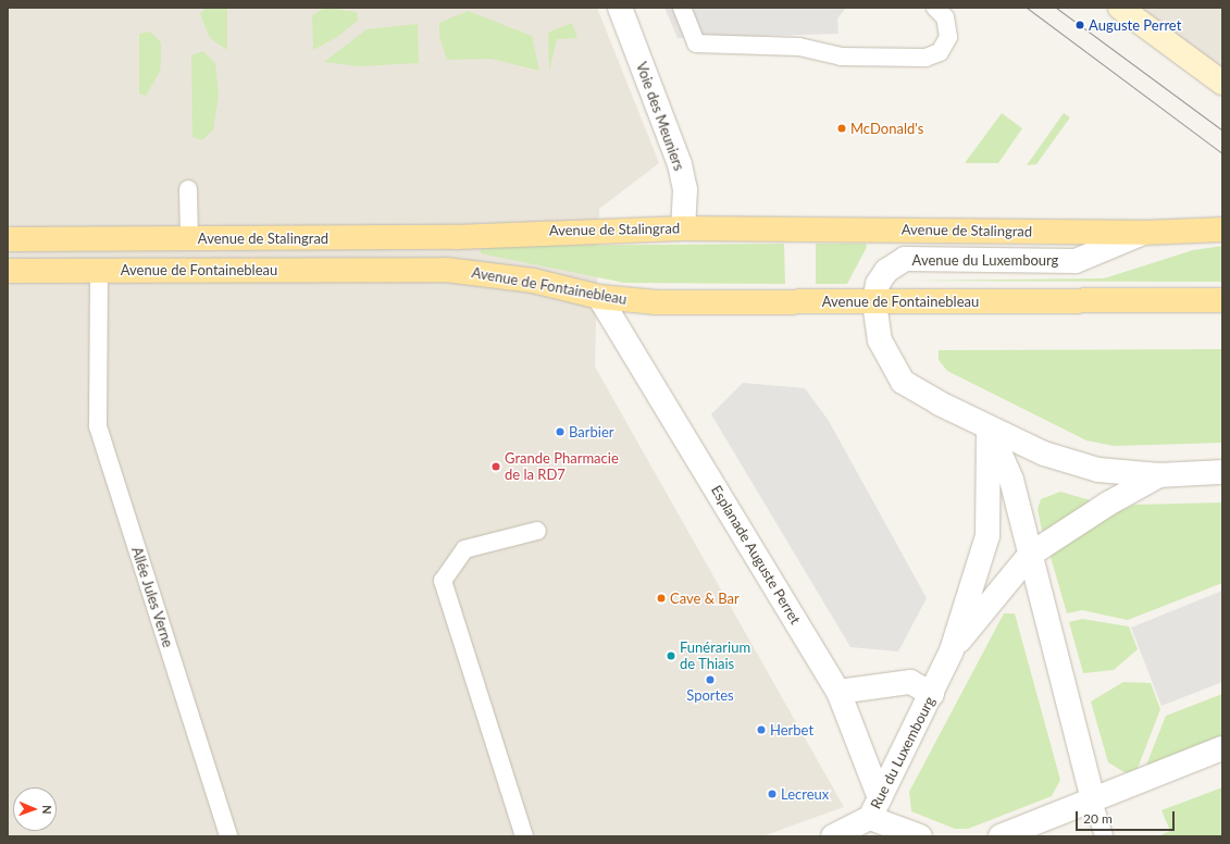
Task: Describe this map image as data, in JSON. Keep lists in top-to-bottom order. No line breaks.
{"streets":{"main road":["Avenue de Stalingrad","Avenue de Fontainebleau"],"street":["Voie des Meuniers","Avenue du Luxembourg","Esplanade Auguste Perret","Rue du Luxembourg"],"lane":["Allée Jules Verne"]},"crossings":[["Voie des Meuniers","Avenue de Stalingrad"],["Avenue de Stalingrad","Avenue du Luxembourg"],["Avenue du Luxembourg","Avenue de Fontainebleau"],["Avenue de Fontainebleau","Esplanade Auguste Perret"],["Avenue de Fontainebleau","Allée Jules Verne"],["Esplanade Auguste Perret","Rue du Luxembourg"]],"places":["Auguste Perret","McDonald's","Barbier","Grande Pharmacie de la RD7","Cave & Bar","Funérarium de Thiais","Sportes","Herbet","Lecreux"],"scale_bar":"20 m","north":"right"}
